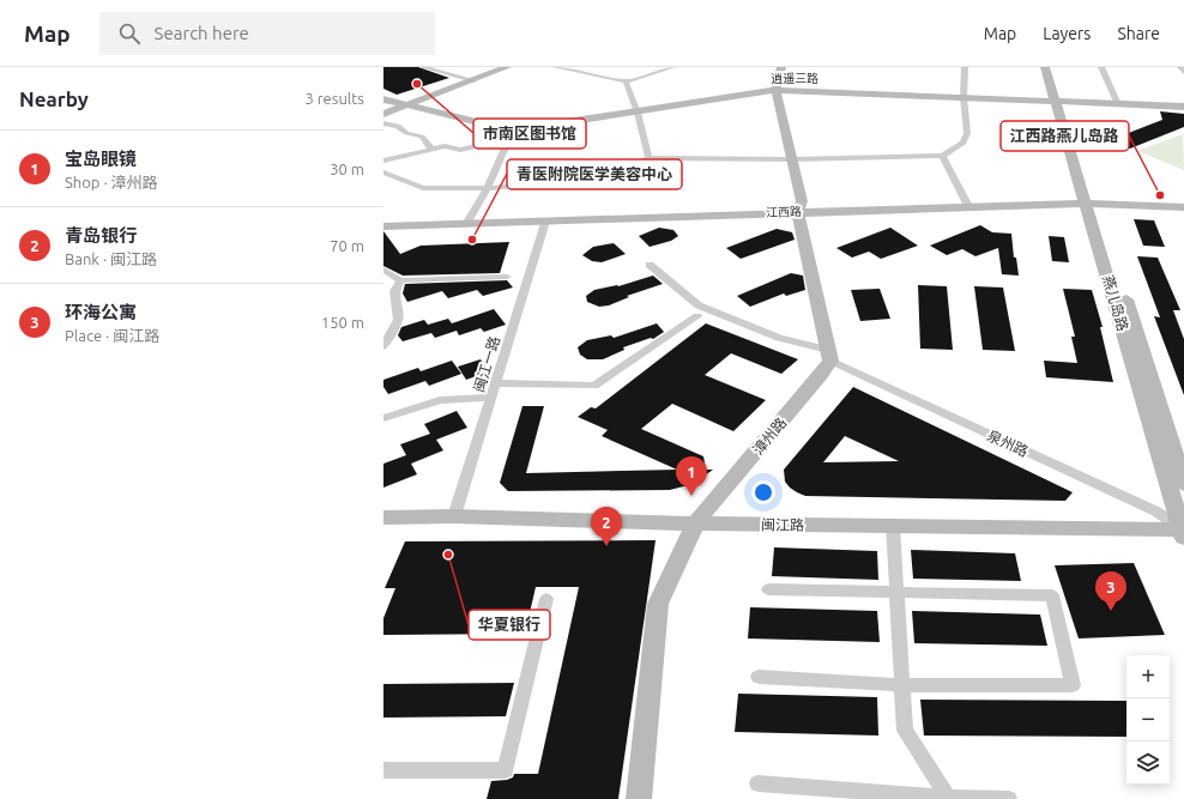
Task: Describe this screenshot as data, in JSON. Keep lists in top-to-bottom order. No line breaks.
{"streets":{"street":["逍遥三路","江西路","燕儿岛路","闽江一路","漳州路","泉州路","闽江路"]},"crossings":[["逍遥三路","燕儿岛路"],["江西路","燕儿岛路"],["江西路","闽江一路"],["燕儿岛路","泉州路"],["燕儿岛路","闽江路"],["闽江一路","闽江路"],["漳州路","泉州路"],["漳州路","闽江路"],["泉州路","闽江路"]],"places":["市南区图书馆","江西路燕儿岛路","青医附院医学美容中心","华夏银行"],"page":{"header":"Map","search":"Search here","nav":["Map","Layers","Share"],"heading":["Nearby","3 results"],"list":[{"mark":"1","name":"宝岛眼镜","note":"Shop · 漳州路","value":"30 m"},{"mark":"2","name":"青岛银行","note":"Bank · 闽江路","value":"70 m"},{"mark":"3","name":"环海公寓","note":"Place · 闽江路","value":"150 m"}],"pins":["1","2","3"],"map_buttons":["+","−"]}}
